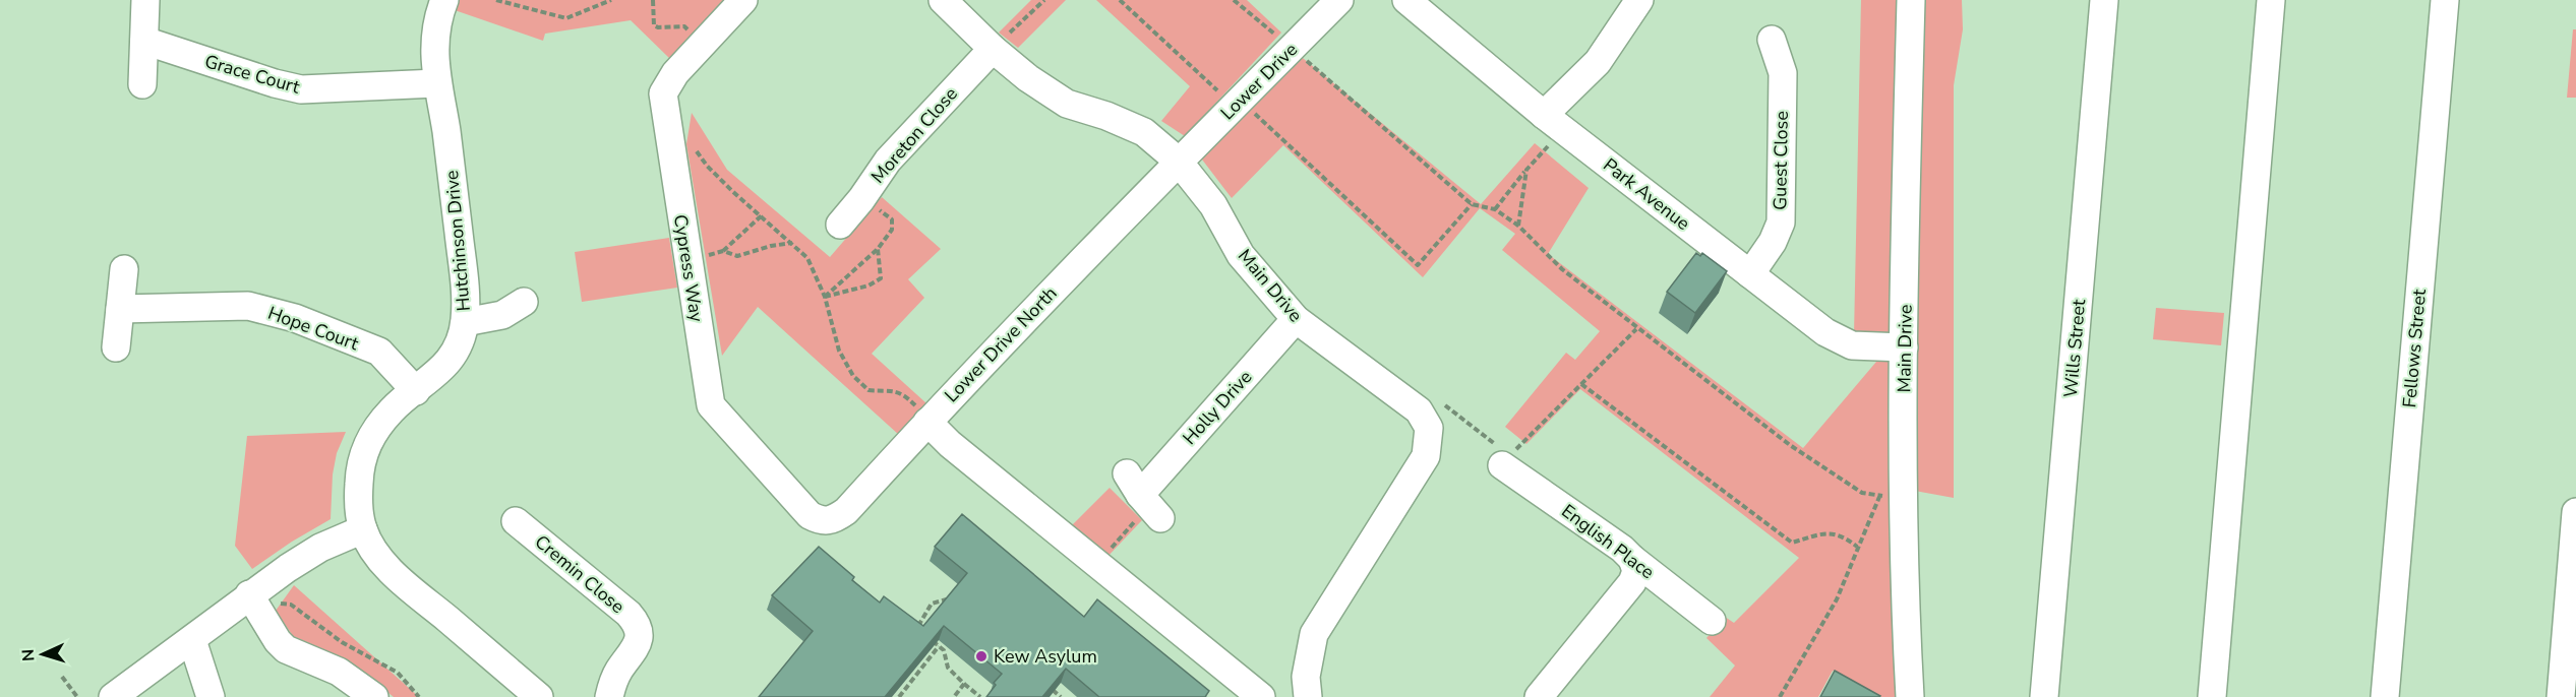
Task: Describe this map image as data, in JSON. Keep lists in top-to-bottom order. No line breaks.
{"streets":{"street":["Grace Court","Lower Drive","Moreton Close","Guest Close","Park Avenue","Hutchinson Drive","Cypress Way","Main Drive","Hope Court","Lower Drive North","Wills Street","Fellows Street","Holly Drive","English Place","Cremin Close"]},"crossings":[["Grace Court","Hutchinson Drive"],["Lower Drive","Main Drive"],["Lower Drive","Lower Drive North"],["Moreton Close","Main Drive"],["Guest Close","Park Avenue"],["Park Avenue","Main Drive"],["Hutchinson Drive","Hope Court"],["Cypress Way","Lower Drive North"],["Main Drive","Lower Drive North"],["Main Drive","Holly Drive"]],"places":["Kew Asylum"],"north":"left"}
